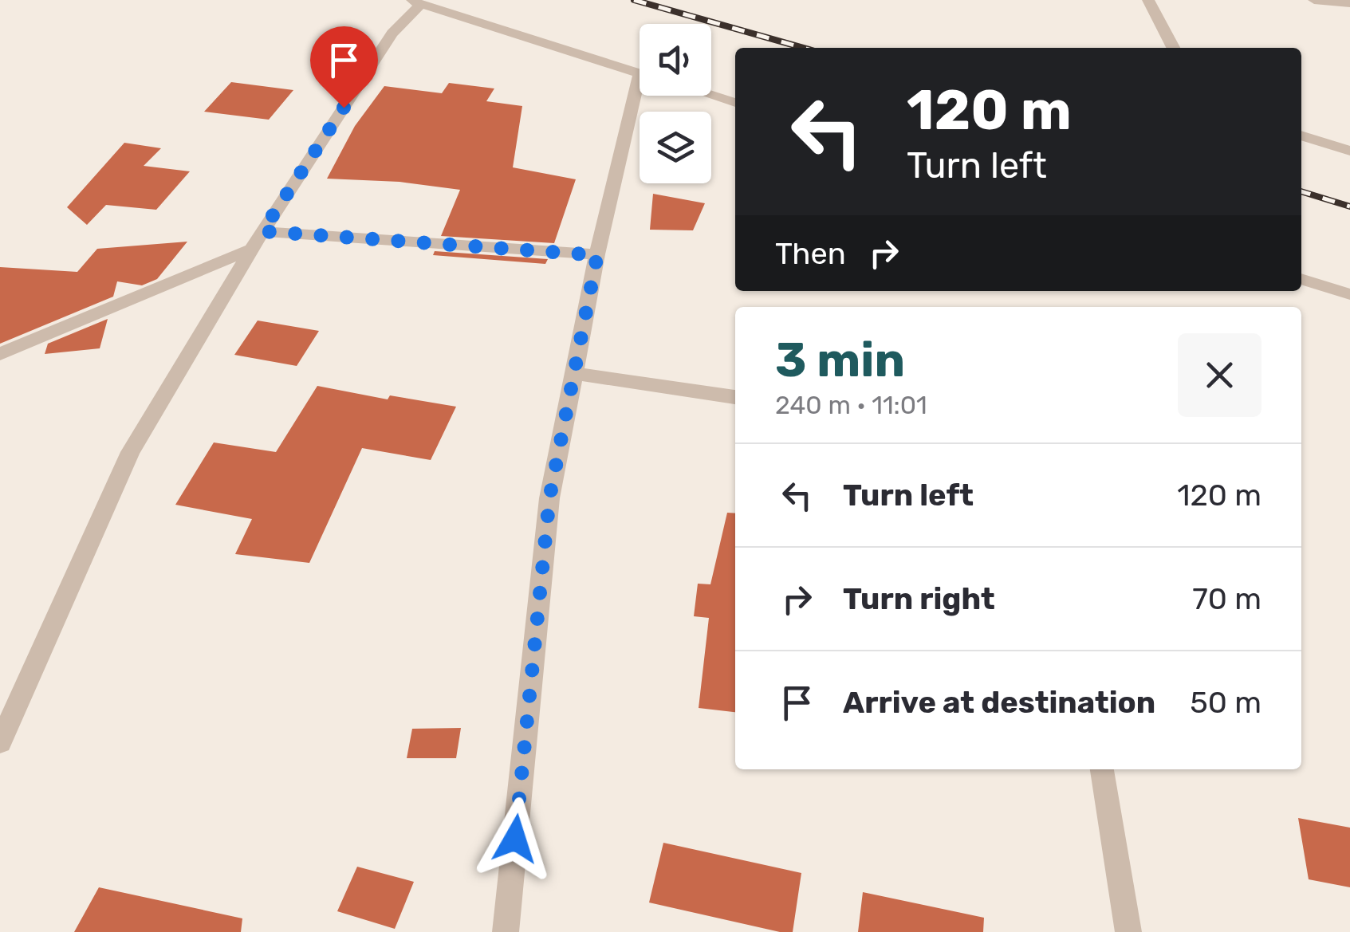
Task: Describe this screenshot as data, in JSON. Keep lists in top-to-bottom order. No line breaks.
{"page":{"turn":["120 m","Turn left"],"then":"Then","heading":["3 min","240 m · 11:01"],"list":[{"name":"Turn left","value":"120 m"},{"name":"Turn right","value":"70 m"},{"name":"Arrive at destination","value":"50 m"}]}}
